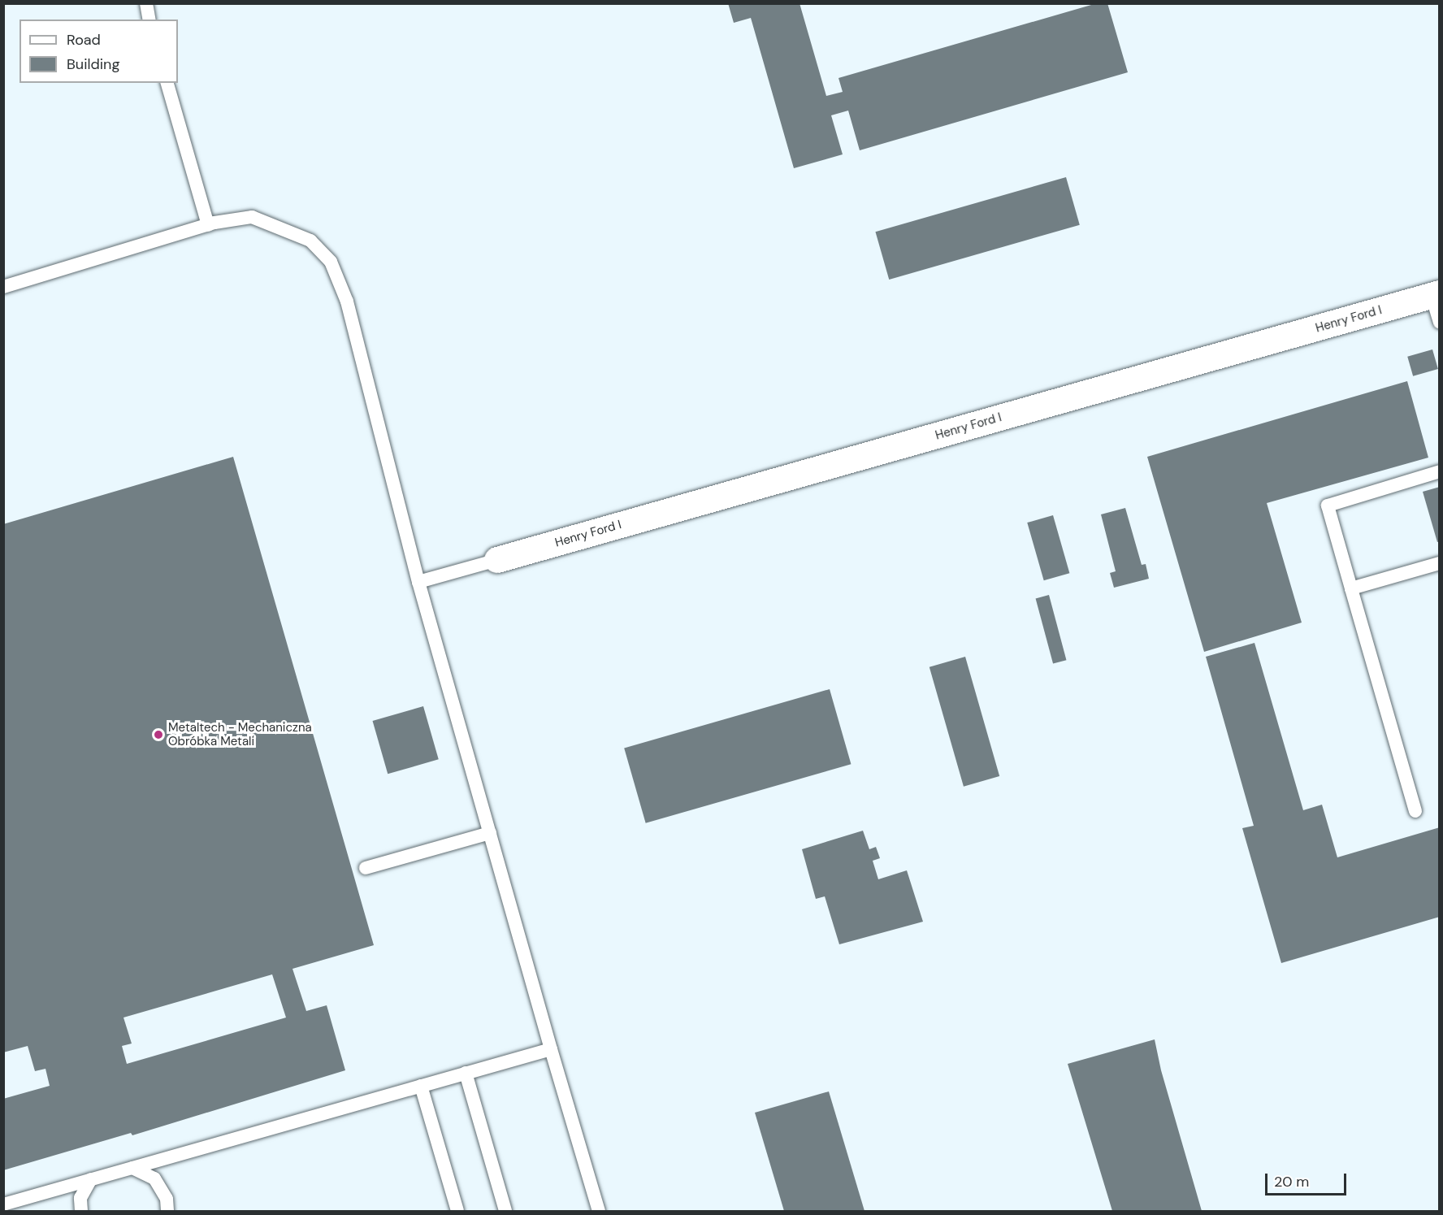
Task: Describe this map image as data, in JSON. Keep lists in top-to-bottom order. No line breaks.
{"streets":{"street":["Henry Ford I"]},"places":["Metaltech - Mechaniczna Obróbka Metali"],"legend":["Road","Building"],"scale_bar":"20 m"}
